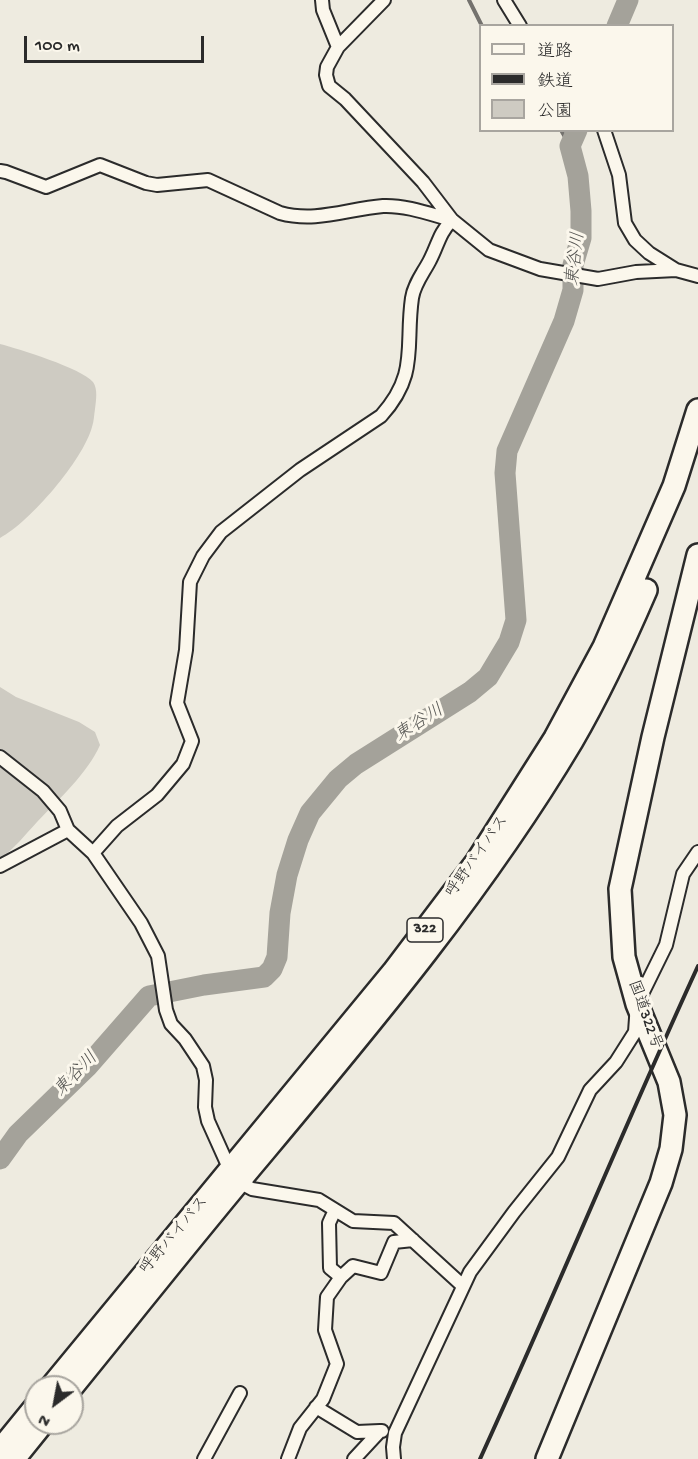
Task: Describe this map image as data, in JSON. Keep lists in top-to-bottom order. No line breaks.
{"streets":{"highway":["呼野バイパス","322","国道322号"]},"water":["東谷川"],"legend":["道路","鉄道","公園"],"scale_bar":"100 m","north":"bottom left"}
